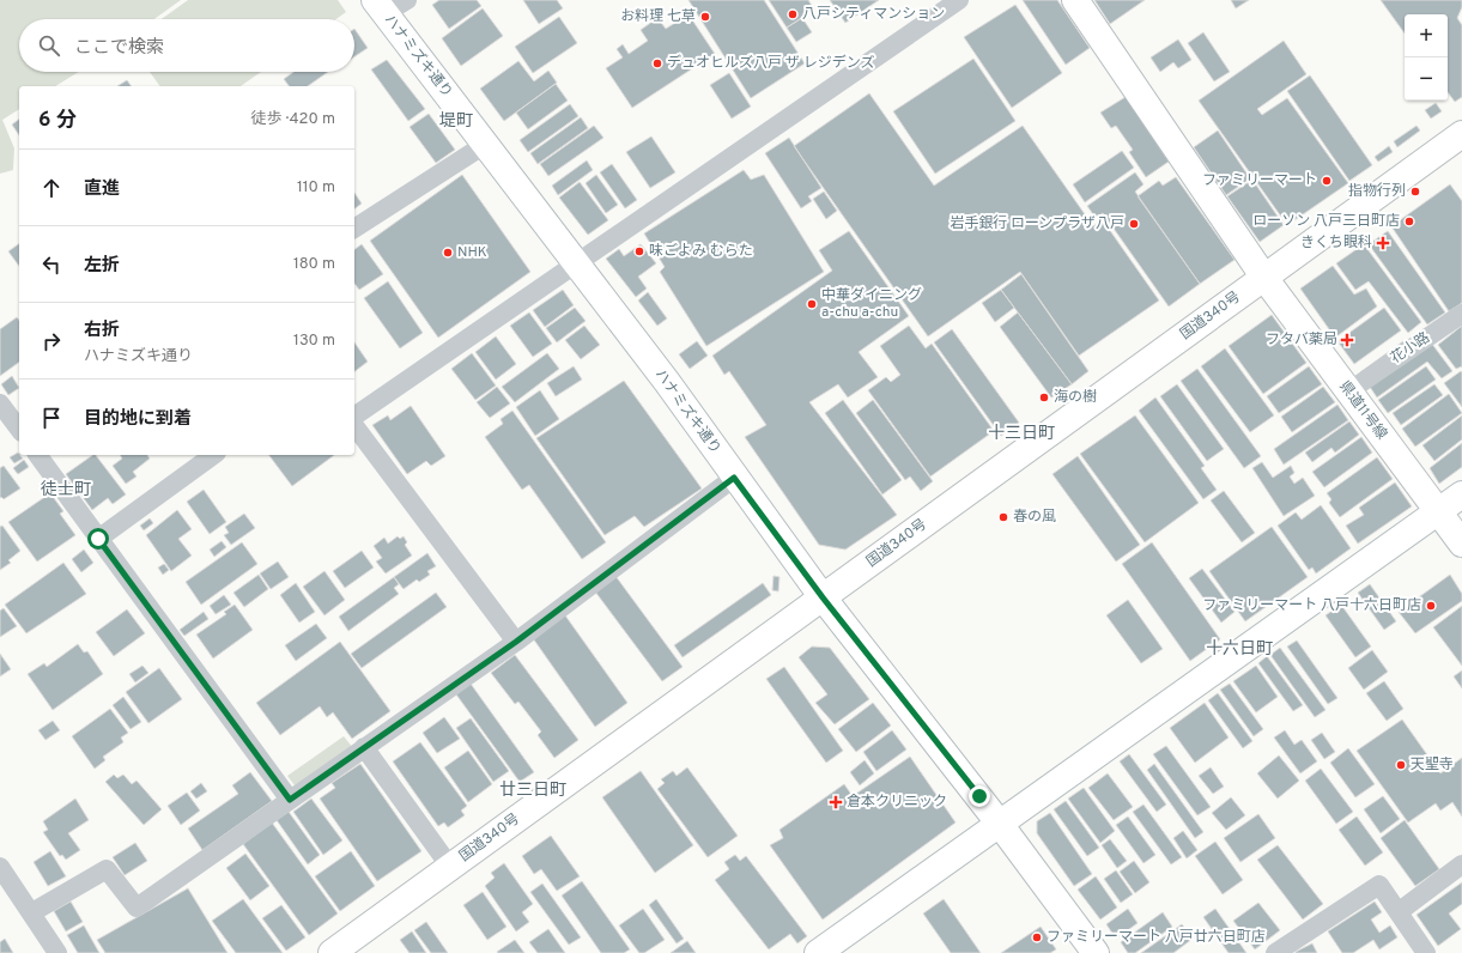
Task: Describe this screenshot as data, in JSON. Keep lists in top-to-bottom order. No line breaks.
{"streets":{"main road":["ハナミズキ通り","国道340号","県道11号線"],"street":["花小路"]},"crossings":[["ハナミズキ通り","国道340号"],["国道340号","県道11号線"]],"districts":["堤町","十三日町","徒士町","十六日町","廿三日町"],"places":{"other":["八戸シティマンション","お料理 七草","デュオヒルズ八戸 ザ レジデンズ","ファミリーマート","指物行列","ローソン 八戸三日町店","岩手銀行 ローンプラザ八戸","味ごよみ むらた","NHK","中華ダイニング a-chu a-chu","海の樹","春の風","ファミリーマート 八戸十六日町店","天聖寺","ファミリーマート 八戸廿六日町店"],"health":["きくち眼科","フタバ薬局","倉本クリニック"]},"page":{"map_buttons":["+","−"],"search":"ここで検索","heading":["6 分","徒歩 · 420 m"],"list":[["直進","110 m"],["左折","180 m"],["右折","ハナミズキ通り","130 m"],"目的地に到着"]}}
